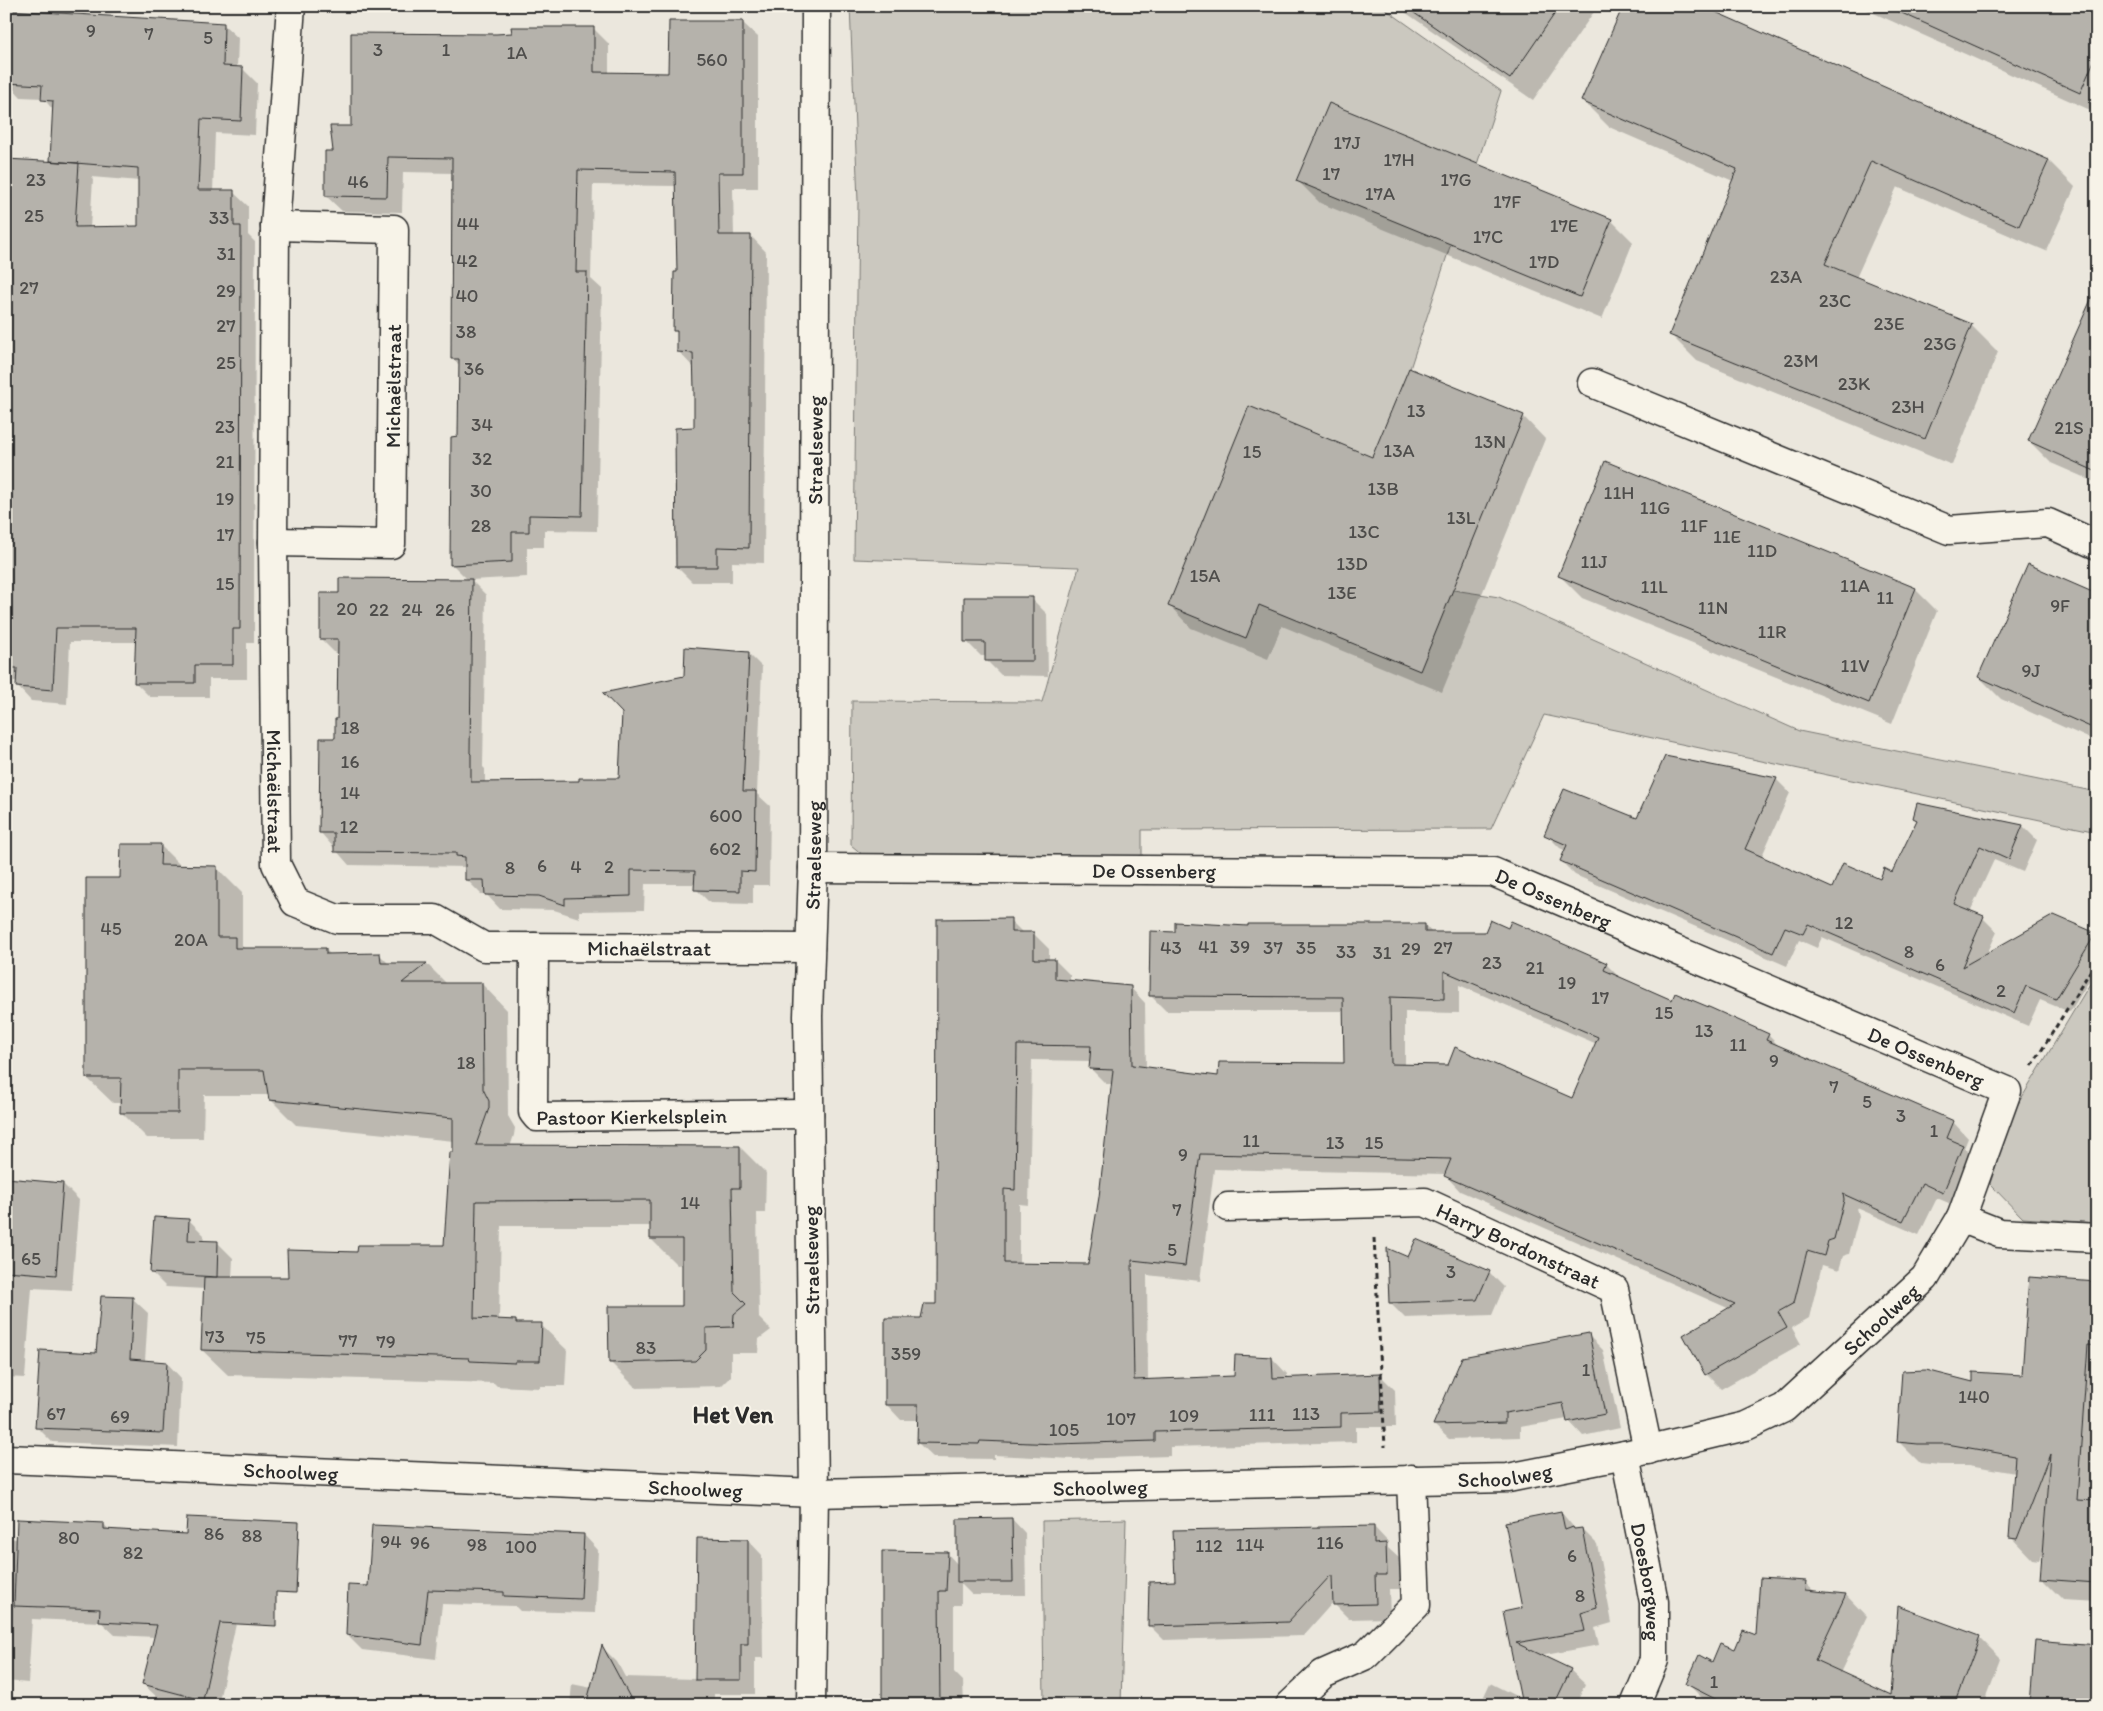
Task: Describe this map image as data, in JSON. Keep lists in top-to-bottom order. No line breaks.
{"streets":{"street":["Michaëlstraat","Straelseweg","De Ossenberg","Pastoor Kierkelsplein","Harry Bordonstraat","Schoolweg","Doesborgweg"]},"crossings":[["Michaëlstraat","Straelseweg"],["Michaëlstraat","Pastoor Kierkelsplein"],["Straelseweg","De Ossenberg"],["Straelseweg","Pastoor Kierkelsplein"],["Straelseweg","Schoolweg"],["De Ossenberg","Schoolweg"],["Harry Bordonstraat","Schoolweg"],["Harry Bordonstraat","Doesborgweg"],["Schoolweg","Doesborgweg"]],"districts":["Het Ven"],"house_numbers":["9","7","5","3","1","1A","560","17J","17H","17","23","17G","46","17A","17F","25","33","44","17E","17C","31","42","17D","23A","27","29","40","23C","23E","27","38","23G","23M","25","36","23K","23H","13","34","23","21S","13N","13A","15","32","21","13B","30","11H","19","11G","13L","28","11F","13C","17","11E","11D","11J","13D","15A","15","11A","11L","13E","11","9F","11N","20","22","24","26","11R","11V","9J","18","16","14","600","12","602","6","4","2","8","12","45","20A","41","39","43","37","35","27","29","33","8","31","23","6","21","19","2","17","15","13","11","9","18","7","5","3","1","11","13","15","9","14","7","5","65","3","73","75","77","79","83","359","1","140","67","113","111","109","69","107","105","86","88","80","94","96","116","98","114","112","100","82","6","8","1"]}
